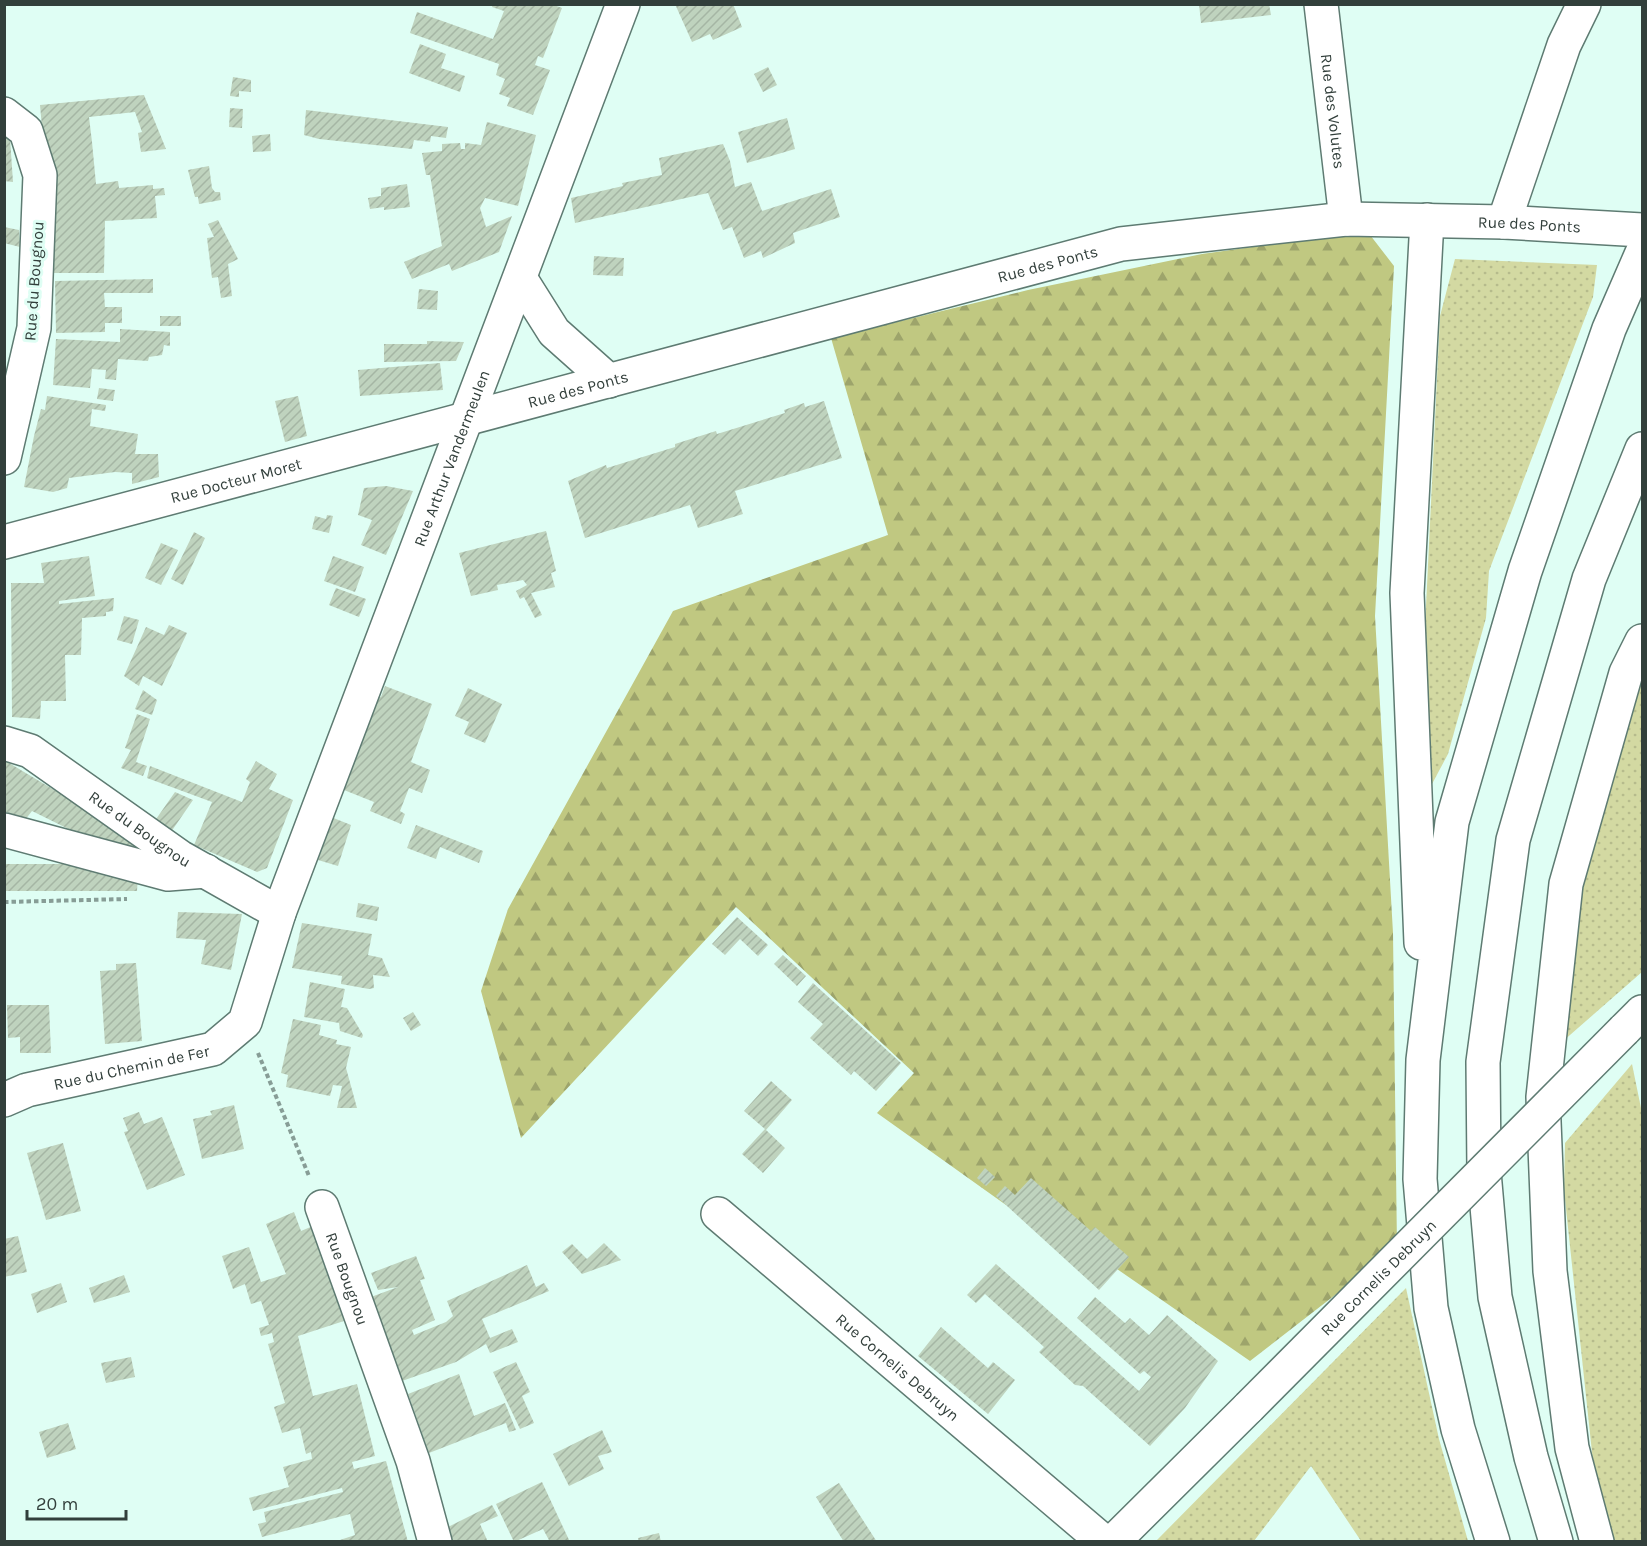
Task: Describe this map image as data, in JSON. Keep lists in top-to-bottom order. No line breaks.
{"streets":{"main road":["Rue des Volutes","Rue des Ponts","Rue du Bougnou","Rue Arthur Vandermeulen","Rue Docteur Moret","Rue du Chemin de Fer","Rue Cornelis Debruyn","Rue Bougnou"]},"crossings":[["Rue des Volutes","Rue des Ponts"],["Rue des Ponts","Rue Arthur Vandermeulen"],["Rue des Ponts","Rue Docteur Moret"],["Rue du Bougnou","Rue Arthur Vandermeulen"],["Rue Arthur Vandermeulen","Rue Docteur Moret"]],"scale_bar":"20 m"}
